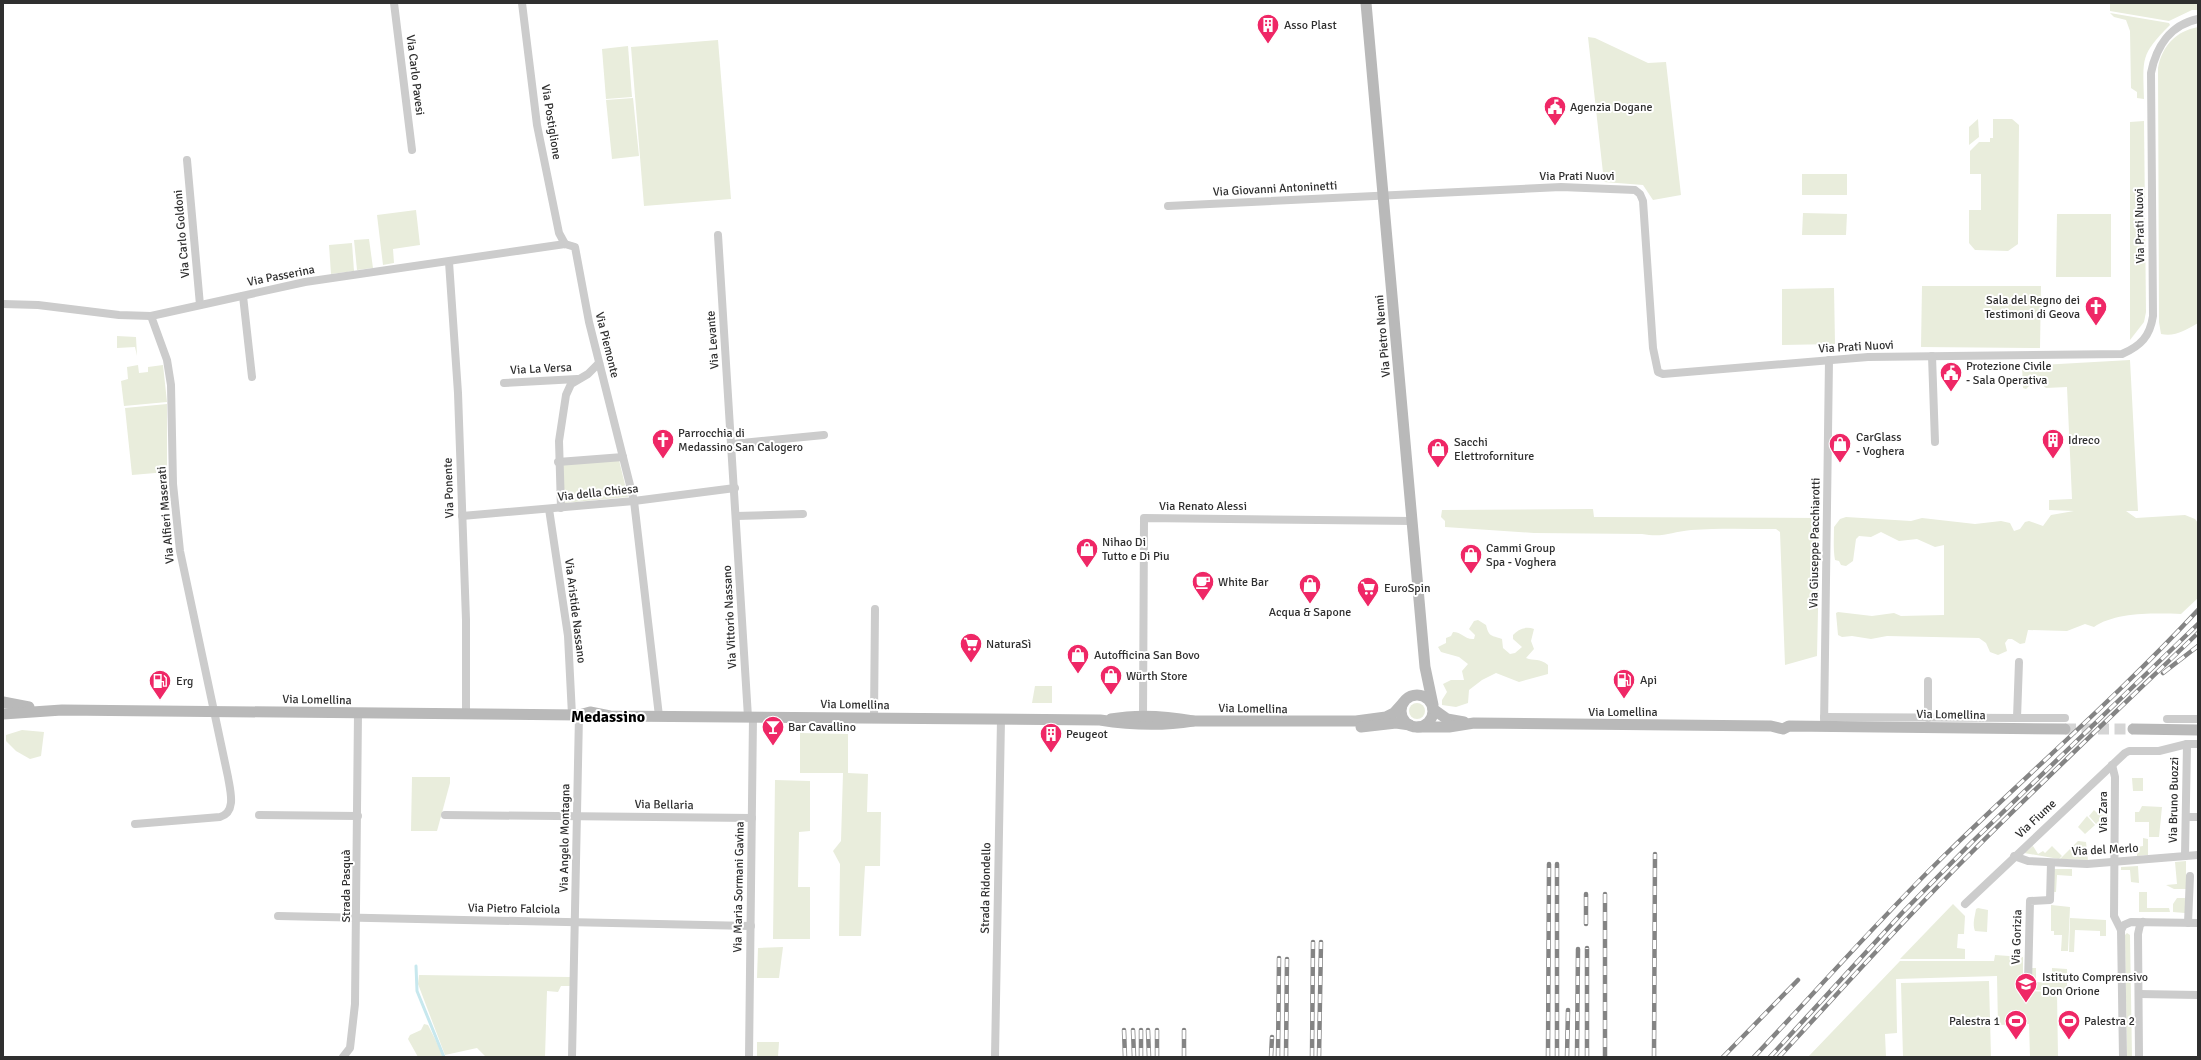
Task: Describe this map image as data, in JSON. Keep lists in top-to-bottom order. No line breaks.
{"streets":{"main road":["Via Pietro Nenni","Via Lomellina"],"street":["Via Carlo Pavesi","Via Postiglione","Via Prati Nuovi","Via Giovanni Antoninetti","Via Carlo Goldoni","Via Passerina","Via Levante","Via Piemonte","Via La Versa","Via Ponente","Via della Chiesa","Via Renato Alessi","Via Alfieri Maserati","Via Giuseppe Pacchiarotti","Via Aristide Nassano","Via Vittorio Nassano","Via Bruno Buozzi","Via Bellaria","Via Zara","Via Fiume","Via Angelo Montagna","Via del Merlo","Strada Pasquà","Via Maria Sormani Gavina","Strada Ridondello","Via Pietro Falciola","Via Gorizia"]},"crossings":[["Via Postiglione","Via Passerina"],["Via Postiglione","Via Piemonte"],["Via Prati Nuovi","Via Giovanni Antoninetti"],["Via Prati Nuovi","Via Pietro Nenni"],["Via Prati Nuovi","Via Giuseppe Pacchiarotti"],["Via Giovanni Antoninetti","Via Pietro Nenni"],["Via Carlo Goldoni","Via Passerina"],["Via Passerina","Via Piemonte"],["Via Passerina","Via Ponente"],["Via Passerina","Via Alfieri Maserati"],["Via Pietro Nenni","Via Renato Alessi"],["Via Pietro Nenni","Via Lomellina"],["Via Levante","Via Vittorio Nassano"],["Via Piemonte","Via della Chiesa"],["Via Ponente","Via della Chiesa"],["Via Ponente","Via Lomellina"],["Via della Chiesa","Via Aristide Nassano"],["Via della Chiesa","Via Vittorio Nassano"],["Via Renato Alessi","Via Lomellina"],["Via Alfieri Maserati","Via Lomellina"],["Via Giuseppe Pacchiarotti","Via Lomellina"],["Via Aristide Nassano","Via Lomellina"],["Via Aristide Nassano","Via Angelo Montagna"],["Via Vittorio Nassano","Via Lomellina"],["Via Vittorio Nassano","Via Maria Sormani Gavina"],["Via Lomellina","Via Angelo Montagna"],["Via Lomellina","Strada Pasquà"],["Via Lomellina","Via Maria Sormani Gavina"],["Via Lomellina","Strada Ridondello"],["Via Bruno Buozzi","Via Fiume"],["Via Bruno Buozzi","Via del Merlo"],["Via Bellaria","Via Angelo Montagna"],["Via Bellaria","Via Maria Sormani Gavina"],["Via Zara","Via Fiume"],["Via Zara","Via del Merlo"],["Via Fiume","Via del Merlo"],["Via Angelo Montagna","Via Pietro Falciola"],["Via del Merlo","Via Gorizia"],["Strada Pasquà","Via Pietro Falciola"],["Via Maria Sormani Gavina","Via Pietro Falciola"]],"districts":["Medassino"],"places":{"building":["Asso Plast","Idreco","Peugeot"],"public building":["Agenzia Dogane","Protezione Civile - Sala Operativa"],"church":["Sala del Regno dei Testimoni di Geova","Parrocchia di Medassino San Calogero"],"shop":["CarGlass - Voghera","Sacchi Elettroforniture","Nihao Di Tutto e Di Piu","Cammi Group Spa - Voghera","Acqua & Sapone","Autofficina San Bovo","Würth Store"],"cafe":["White Bar"],"supermarket":["EuroSpin","NaturaSì"],"fuel station":["Api","Erg"],"bar":["Bar Cavallino"],"school or university":["Istituto Comprensivo Don Orione"],"sports":["Palestra 1","Palestra 2"]}}
